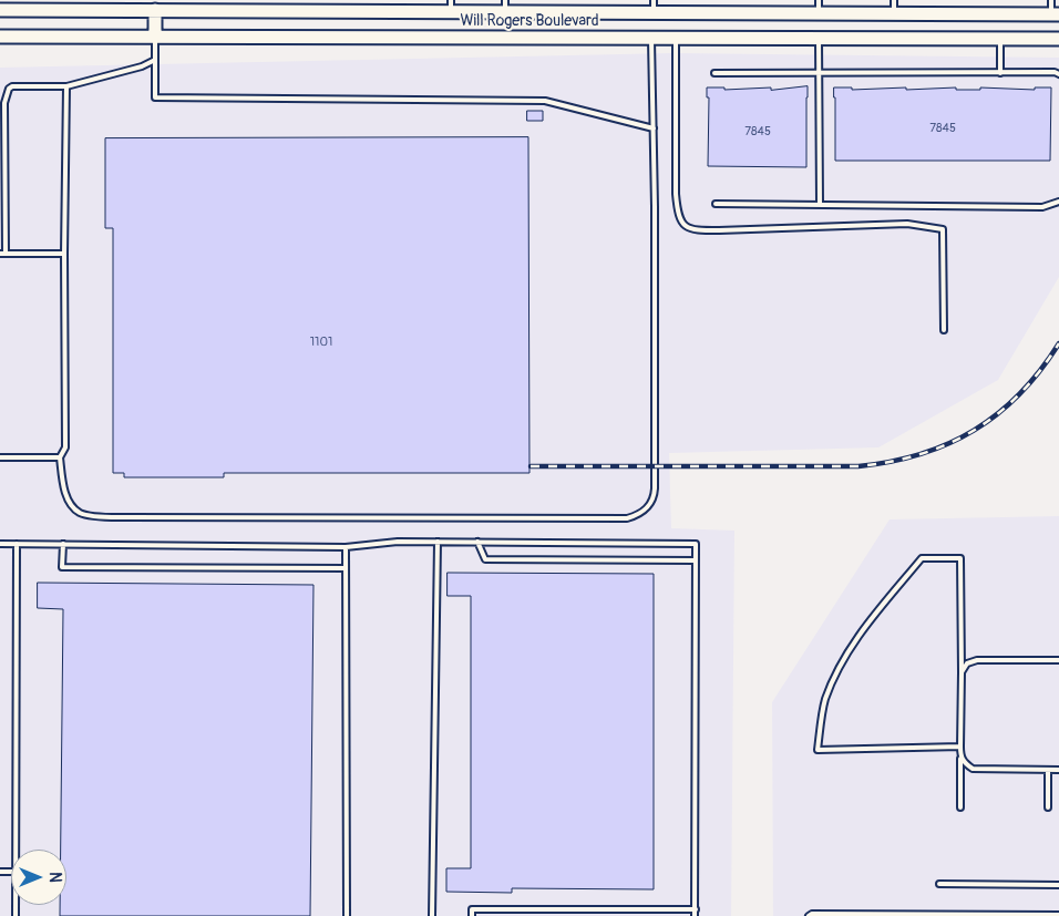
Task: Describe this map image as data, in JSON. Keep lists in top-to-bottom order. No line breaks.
{"streets":{"main road":["Will Rogers Boulevard"]},"house_numbers":["7845","7845","1101"],"north":"right"}
